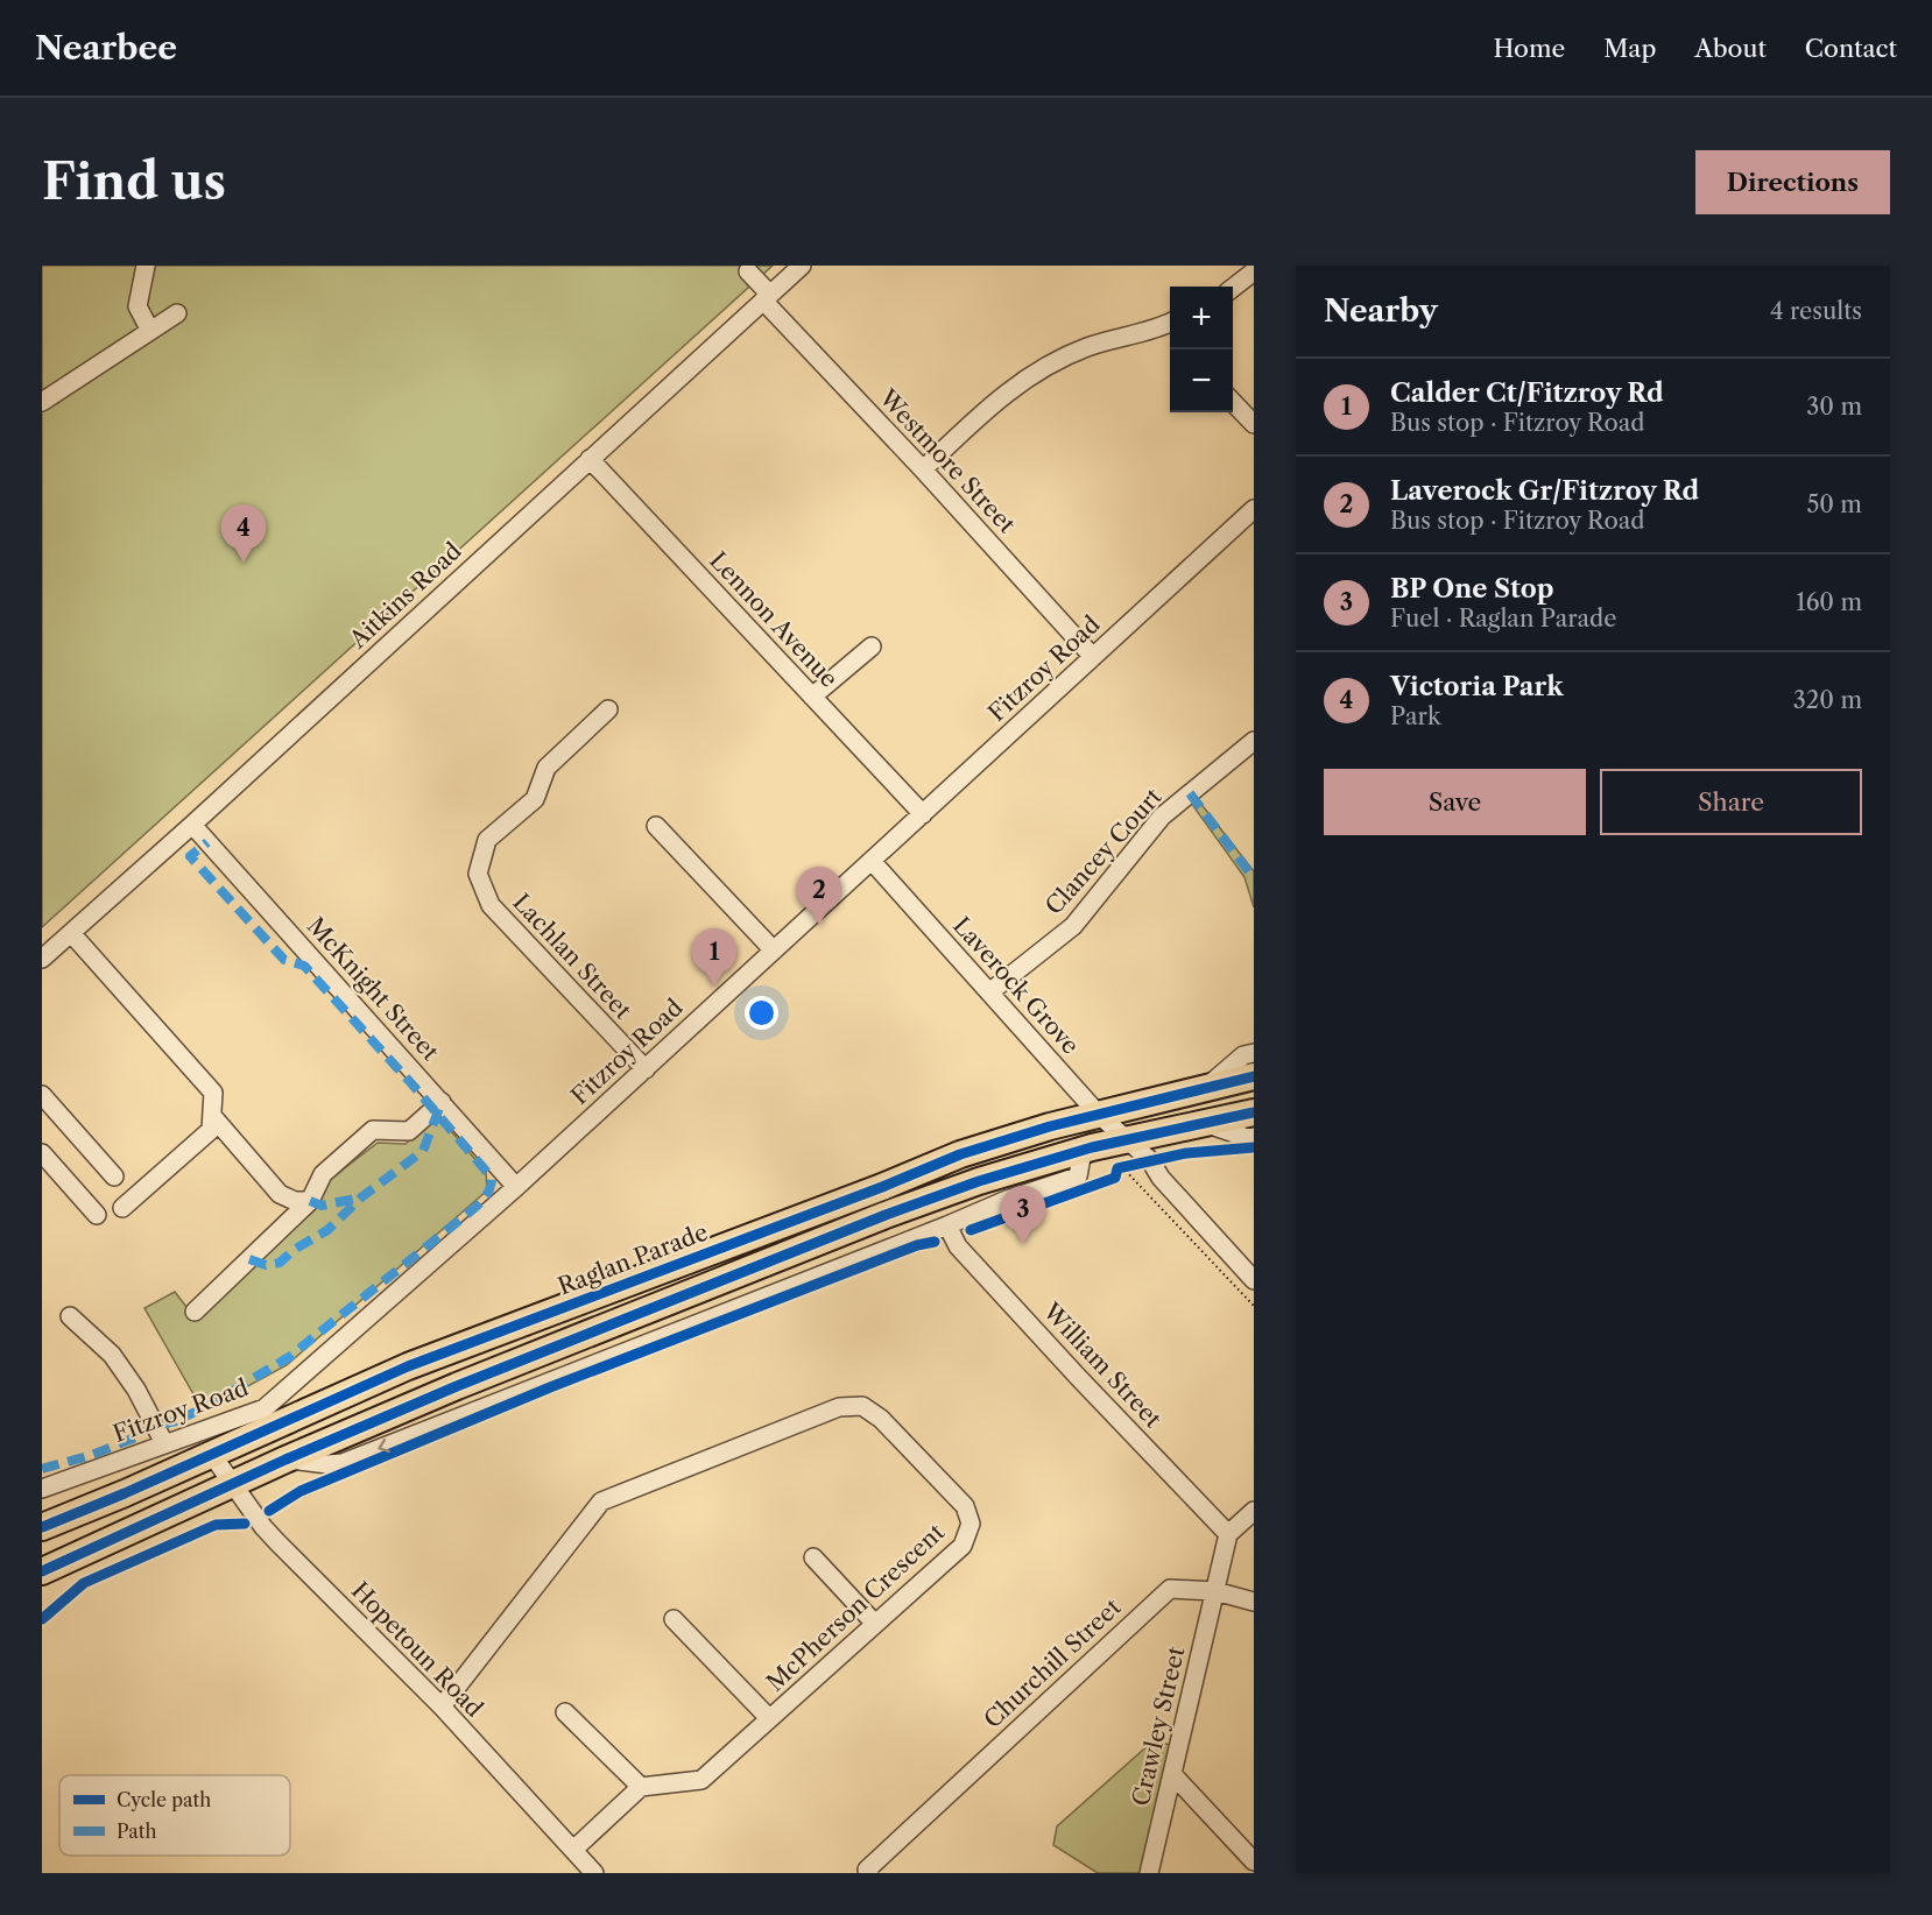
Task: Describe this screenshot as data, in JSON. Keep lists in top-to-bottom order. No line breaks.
{"streets":{"highway":["Raglan Parade"],"street":["Westmore Street","Aitkins Road","Lennon Avenue","Fitzroy Road","Clancey Court","Lachlan Street","Laverock Grove","McKnight Street","William Street","McPherson Crescent","Hopetoun Road","Churchill Street","Crawley Street"]},"crossings":[["Westmore Street","Aitkins Road"],["Westmore Street","Fitzroy Road"],["Aitkins Road","Lennon Avenue"],["Aitkins Road","McKnight Street"],["Lennon Avenue","Fitzroy Road"],["Fitzroy Road","Lachlan Street"],["Fitzroy Road","Laverock Grove"],["Fitzroy Road","McKnight Street"],["Clancey Court","Laverock Grove"],["Laverock Grove","Raglan Parade"],["Raglan Parade","Hopetoun Road"],["McPherson Crescent","Hopetoun Road"],["Churchill Street","Crawley Street"]],"legend":["Cycle path","Path"],"page":{"header":"Nearbee","nav":["Home","Map","About","Contact"],"buttons":["Directions",["Save","Share"]],"title":"Find us","heading":["Nearby","4 results"],"map_buttons":["+","−"],"list":[{"mark":"1","name":"Calder Ct/Fitzroy Rd","note":"Bus stop · Fitzroy Road","value":"30 m"},{"mark":"2","name":"Laverock Gr/Fitzroy Rd","note":"Bus stop · Fitzroy Road","value":"50 m"},{"mark":"3","name":"BP One Stop","note":"Fuel · Raglan Parade","value":"160 m"},{"mark":"4","name":"Victoria Park","note":"Park","value":"320 m"}],"pins":["4","2","1","3"]}}
